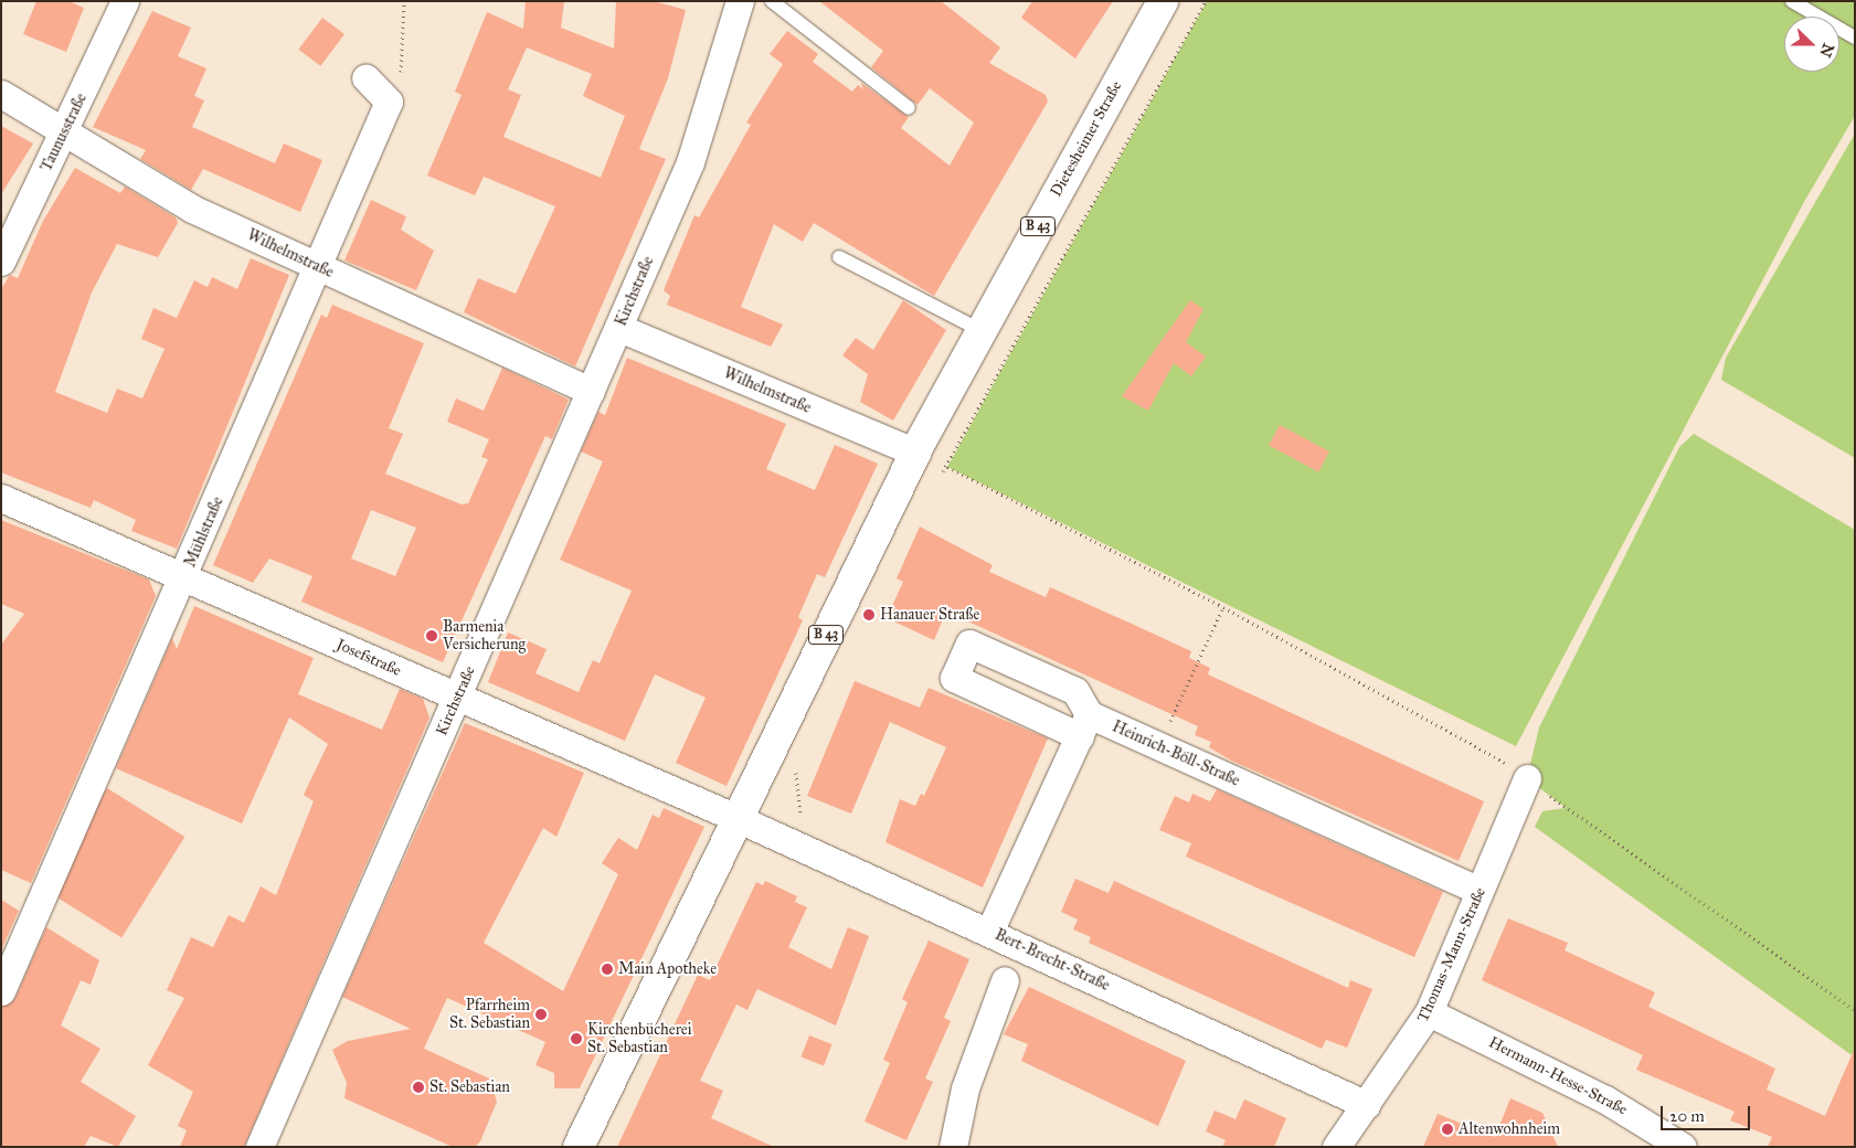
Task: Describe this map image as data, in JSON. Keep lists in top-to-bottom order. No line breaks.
{"streets":{"main road":["Dietesheimer Straße","B 43"],"street":["Taunusstraße","Wilhelmstraße","Kirchstraße","Mühlstraße","Josefstraße","Heinrich-Böll-Straße","Thomas-Mann-Straße","Bert-Brecht-Straße","Hermann-Hesse-Straße"]},"crossings":[["Taunusstraße","Wilhelmstraße"],["Dietesheimer Straße","B 43"],["Dietesheimer Straße","Wilhelmstraße"],["B 43","Wilhelmstraße"],["B 43","Josefstraße"],["B 43","Bert-Brecht-Straße"],["Wilhelmstraße","Kirchstraße"],["Wilhelmstraße","Mühlstraße"],["Kirchstraße","Josefstraße"],["Mühlstraße","Josefstraße"],["Josefstraße","Bert-Brecht-Straße"],["Heinrich-Böll-Straße","Thomas-Mann-Straße"],["Heinrich-Böll-Straße","Bert-Brecht-Straße"],["Thomas-Mann-Straße","Bert-Brecht-Straße"],["Thomas-Mann-Straße","Hermann-Hesse-Straße"]],"places":["Hanauer Straße","Barmenia Versicherung","Main Apotheke","Pfarrheim St. Sebastian","Kirchenbücherei St. Sebastian","St. Sebastian","Altenwohnheim"],"scale_bar":"20 m","north":"right"}
